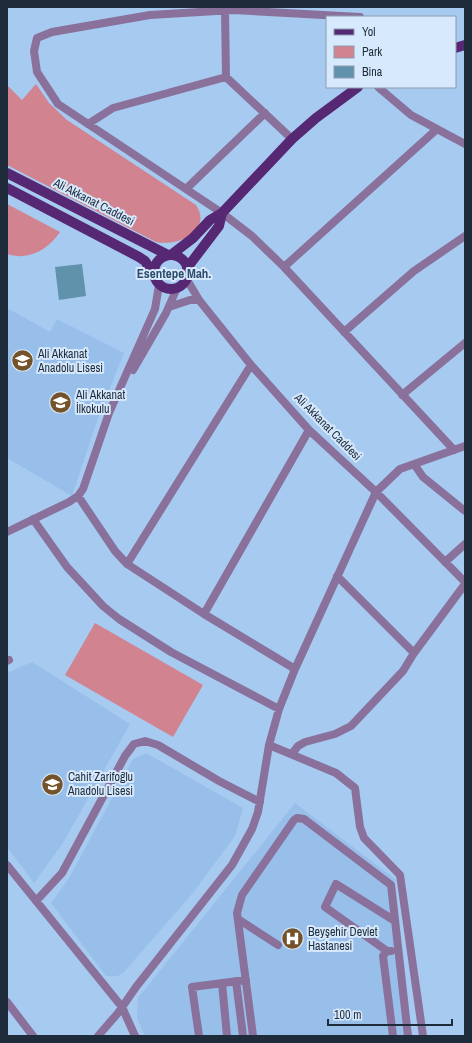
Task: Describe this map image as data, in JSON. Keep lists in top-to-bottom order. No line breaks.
{"streets":{"main road":["Ali Akkanat Caddesi"]},"districts":["Esentepe Mah."],"places":{"school or university":["Ali Akkanat Anadolu Lisesi","Ali Akkanat İlkokulu","Cahit Zarifoğlu Anadolu Lisesi"],"hospital":["Beyşehir Devlet Hastanesi"]},"legend":["Yol","Park","Bina"],"scale_bar":"100 m"}
